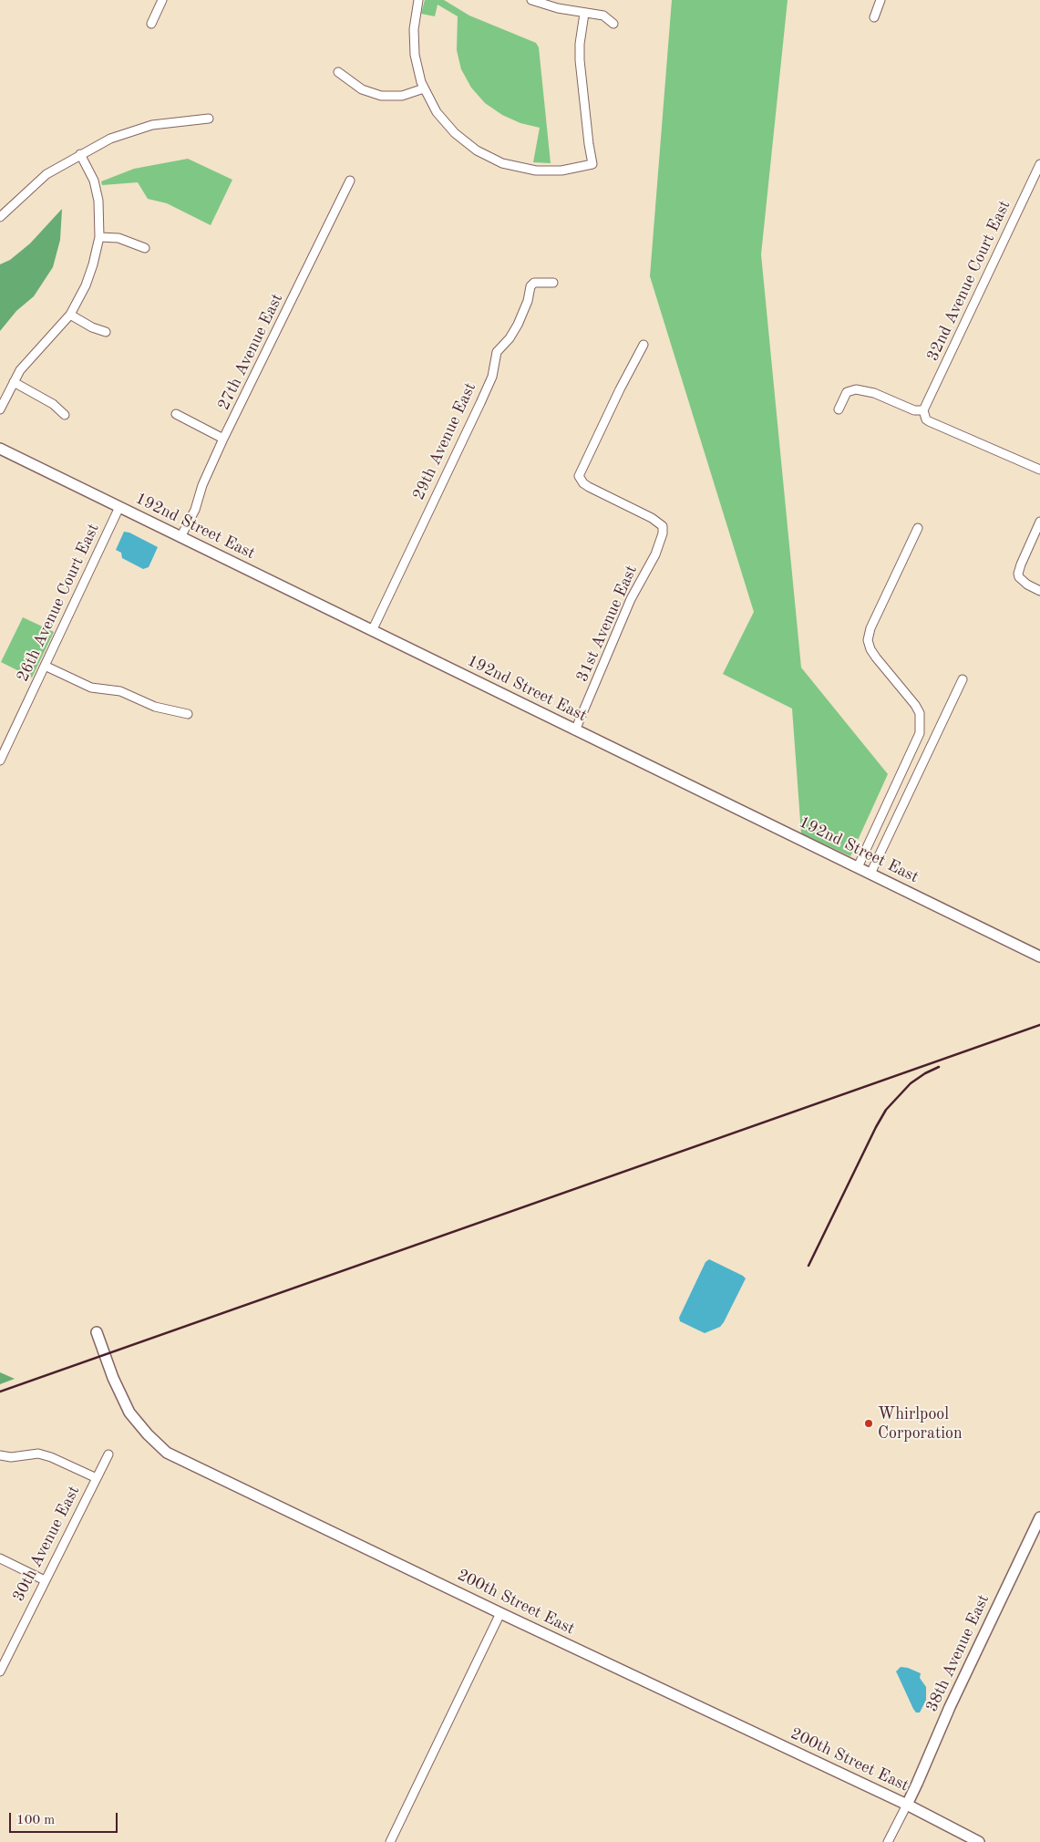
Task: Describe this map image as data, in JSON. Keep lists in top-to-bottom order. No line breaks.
{"streets":{"street":["32nd Avenue Court East","27th Avenue East","29th Avenue East","192nd Street East","26th Avenue Court East","31st Avenue East","30th Avenue East","200th Street East","38th Avenue East"]},"crossings":[["27th Avenue East","192nd Street East"],["29th Avenue East","192nd Street East"],["192nd Street East","26th Avenue Court East"],["192nd Street East","31st Avenue East"],["200th Street East","38th Avenue East"]],"places":["Whirlpool Corporation"],"scale_bar":"100 m"}
